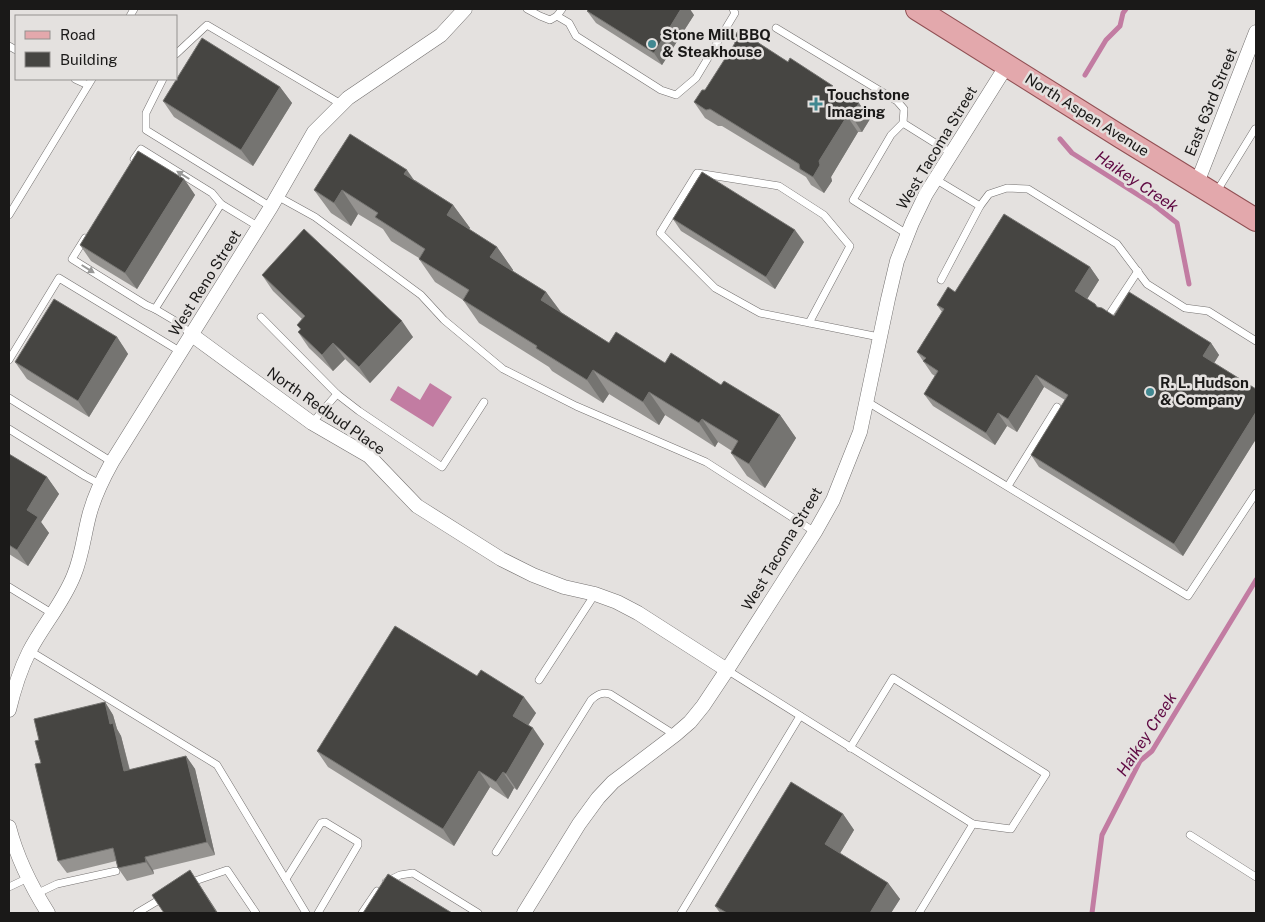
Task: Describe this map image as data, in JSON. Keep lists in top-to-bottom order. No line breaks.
{"streets":{"main road":["North Aspen Avenue"],"street":["East 63rd Street","West Tacoma Street","West Reno Street","North Redbud Place"]},"crossings":[["East 63rd Street","North Aspen Avenue"],["North Aspen Avenue","West Tacoma Street"],["West Tacoma Street","North Redbud Place"],["West Reno Street","North Redbud Place"]],"water":["Haikey Creek"],"places":{"other":["Stone Mill BBQ & Steakhouse","R. L. Hudson & Company"],"health":["Touchstone Imaging"]},"legend":["Road","Building"]}
